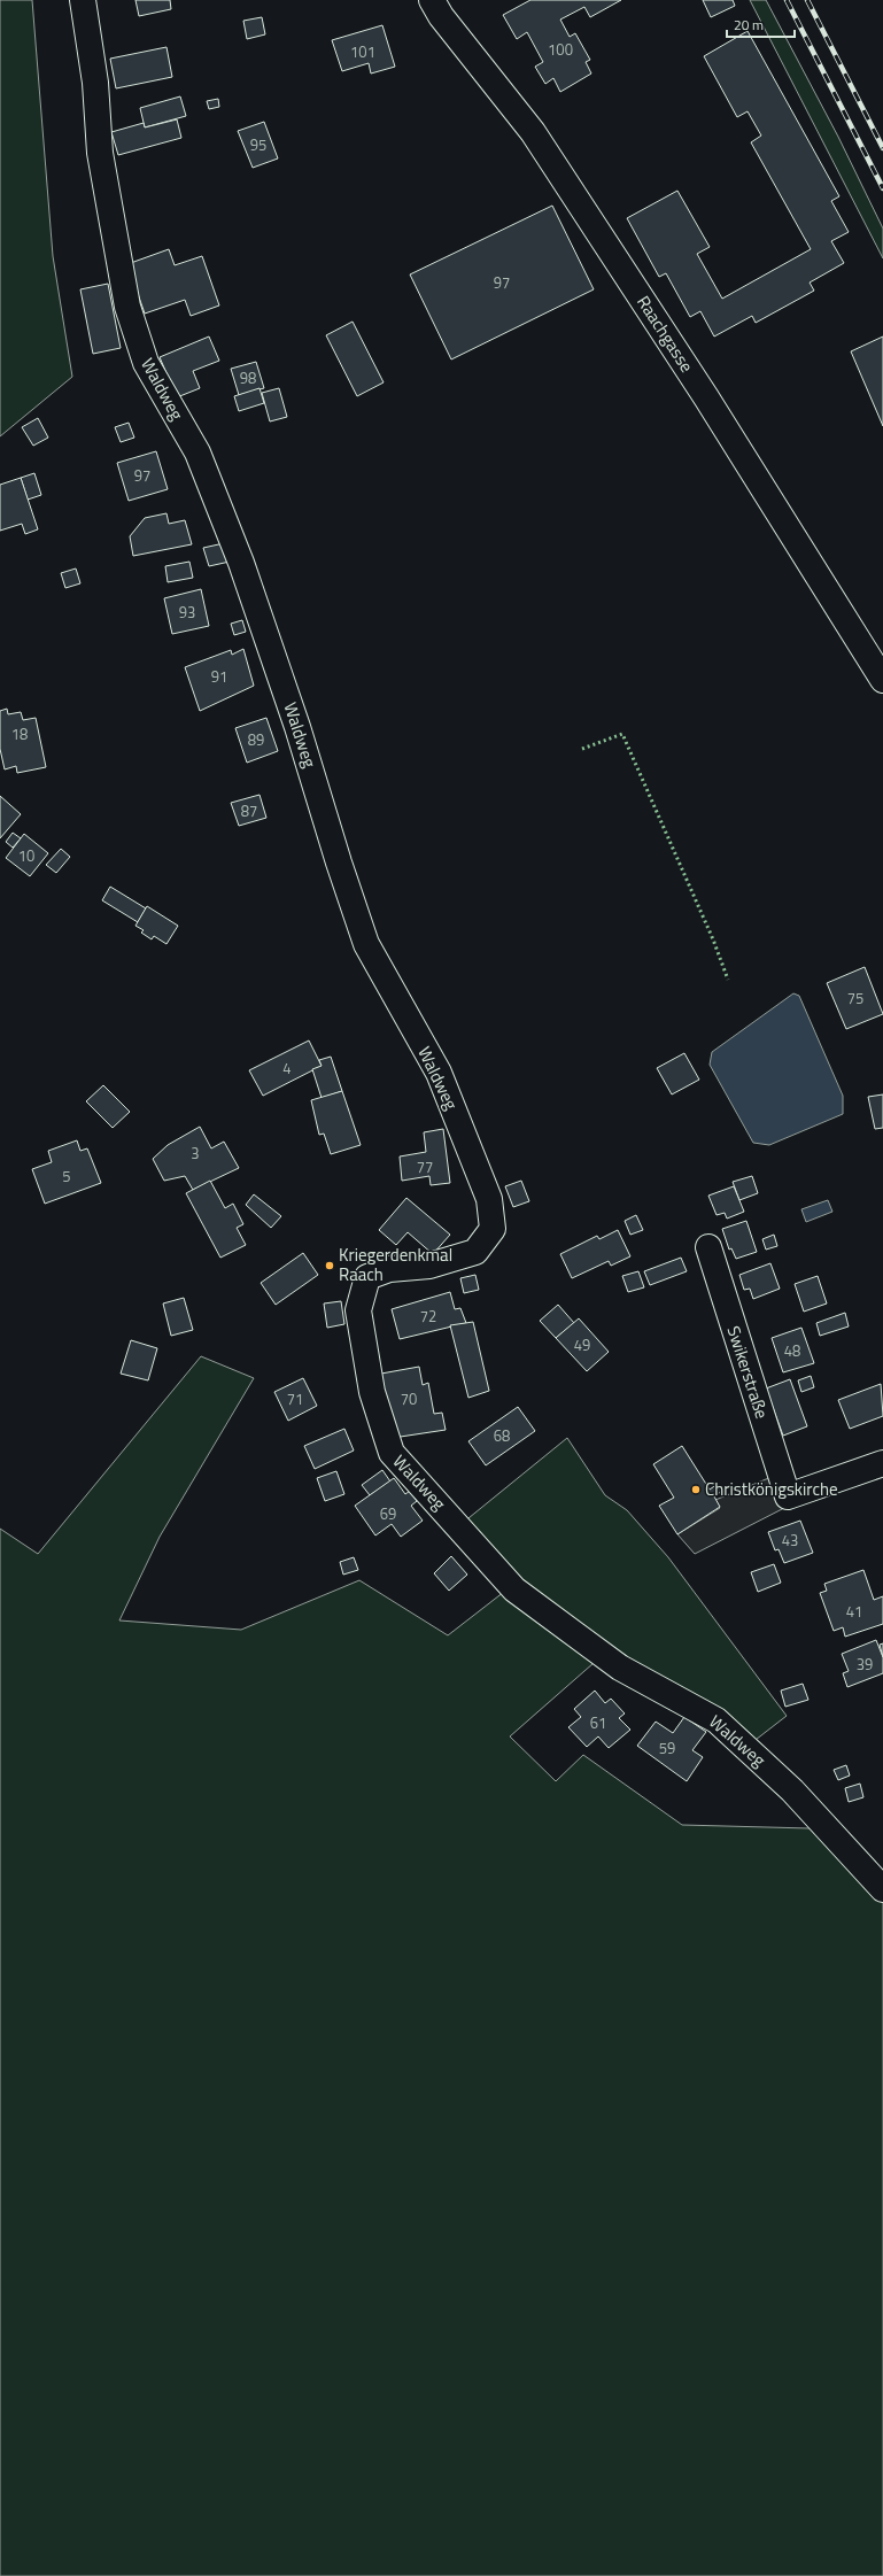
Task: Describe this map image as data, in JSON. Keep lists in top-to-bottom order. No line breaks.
{"streets":{"street":["Raachgasse","Waldweg","Swikerstraße"]},"places":["Kriegerdenkmal Raach","Christkönigskirche"],"house_numbers":["100","101","95","97","98","97","93","91","18","89","87","10","75","4","3","77","5","72","49","48","71","70","68","69","43","41","39","61","59"],"scale_bar":"20 m"}
